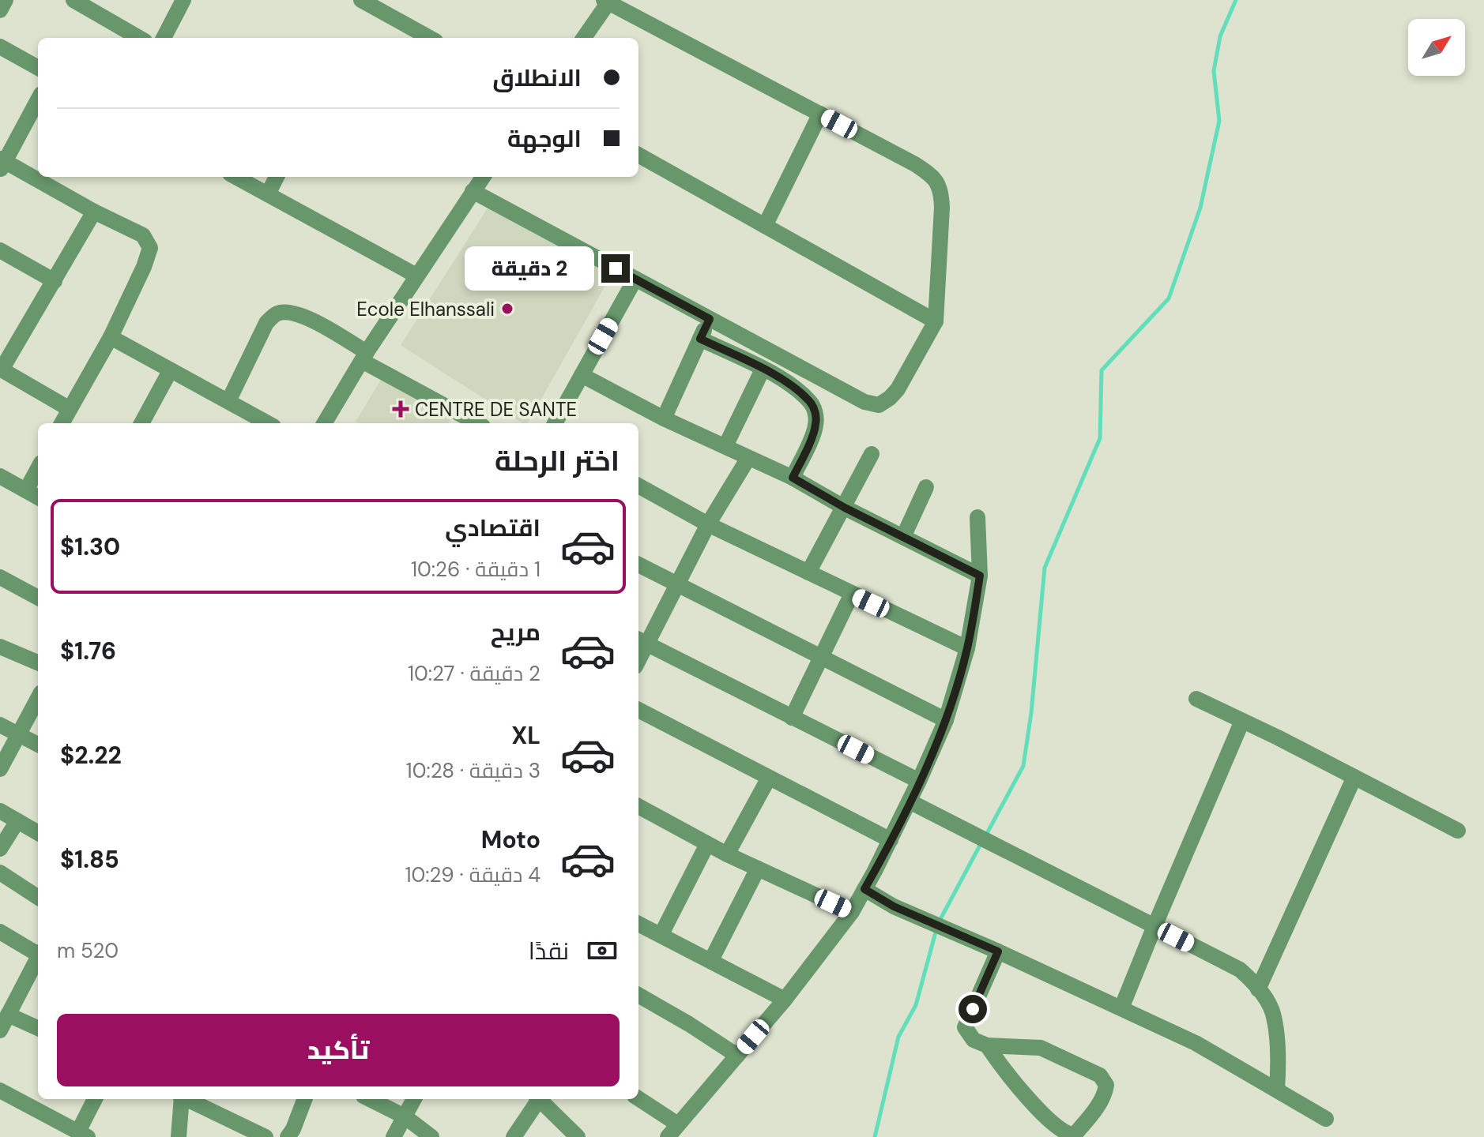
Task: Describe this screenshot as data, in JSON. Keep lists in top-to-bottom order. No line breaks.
{"places":{"other":["Ecole Elhanssali"],"health":["CENTRE DE SANTE"]},"north":"top right","page":{"banner":["الانطلاق","الوجهة"],"bubble":"2 دقيقة","heading":"اختر الرحلة","list":[{"name":"اقتصادي","note":"1 دقيقة · 10:26","value":"$1.30"},{"name":"مريح","note":"2 دقيقة · 10:27","value":"$1.76"},{"name":"XL","note":"3 دقيقة · 10:28","value":"$2.22"},{"name":"Moto","note":"4 دقيقة · 10:29","value":"$1.85"}],"pay":["نقدًا","520 m"],"buttons":"تأكيد"}}
